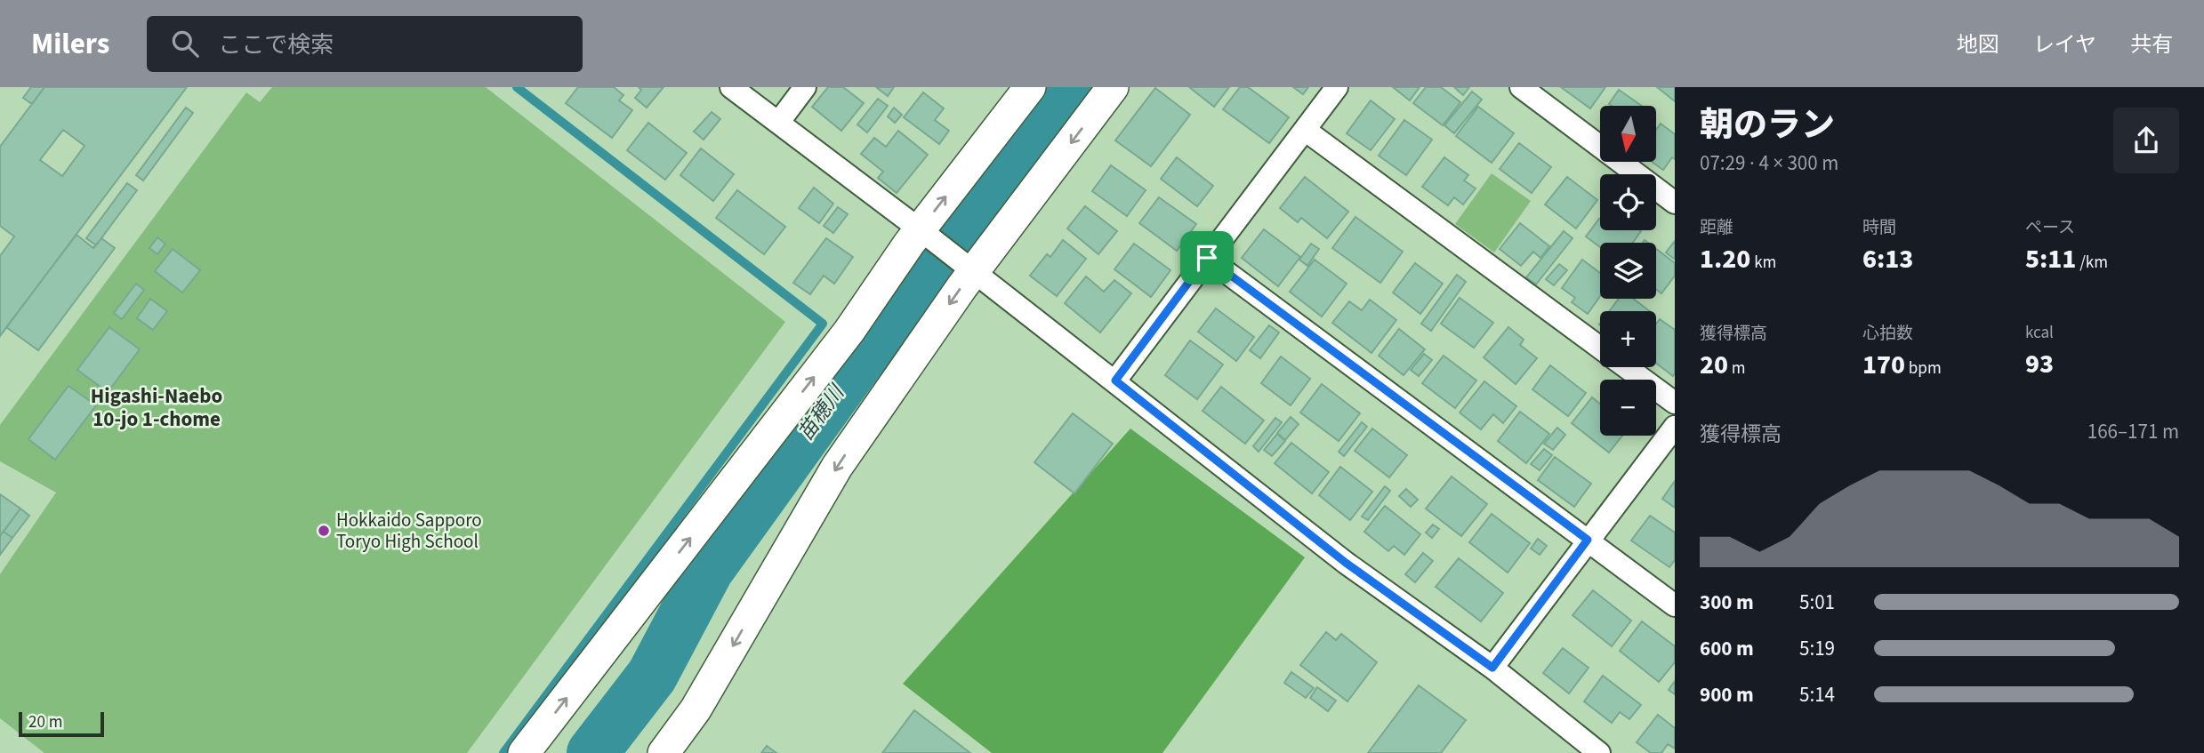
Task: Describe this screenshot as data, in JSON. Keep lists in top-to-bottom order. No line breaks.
{"districts":["Higashi-Naebo 10-jo 1-chome"],"water":["苗穂川"],"places":["Hokkaido Sapporo Toryo High School"],"scale_bar":"20 m","north":"bottom","page":{"header":"Milers","search":"ここで検索","nav":["地図","レイヤ","共有"],"heading":["朝のラン","07:29 · 4 × 300 m"],"map_buttons":["+","−"],"stats":[["距離","1.20 km"],["時間","6:13"],["ペース","5:11 /km"],["獲得標高","20 m"],["心拍数","170 bpm"],["kcal","93"]],"chart":["獲得標高","166–171 m"],"list":[{"name":"300 m","note":"5:01"},{"name":"600 m","note":"5:19"},{"name":"900 m","note":"5:14"}],"scale":"20 m"}}
